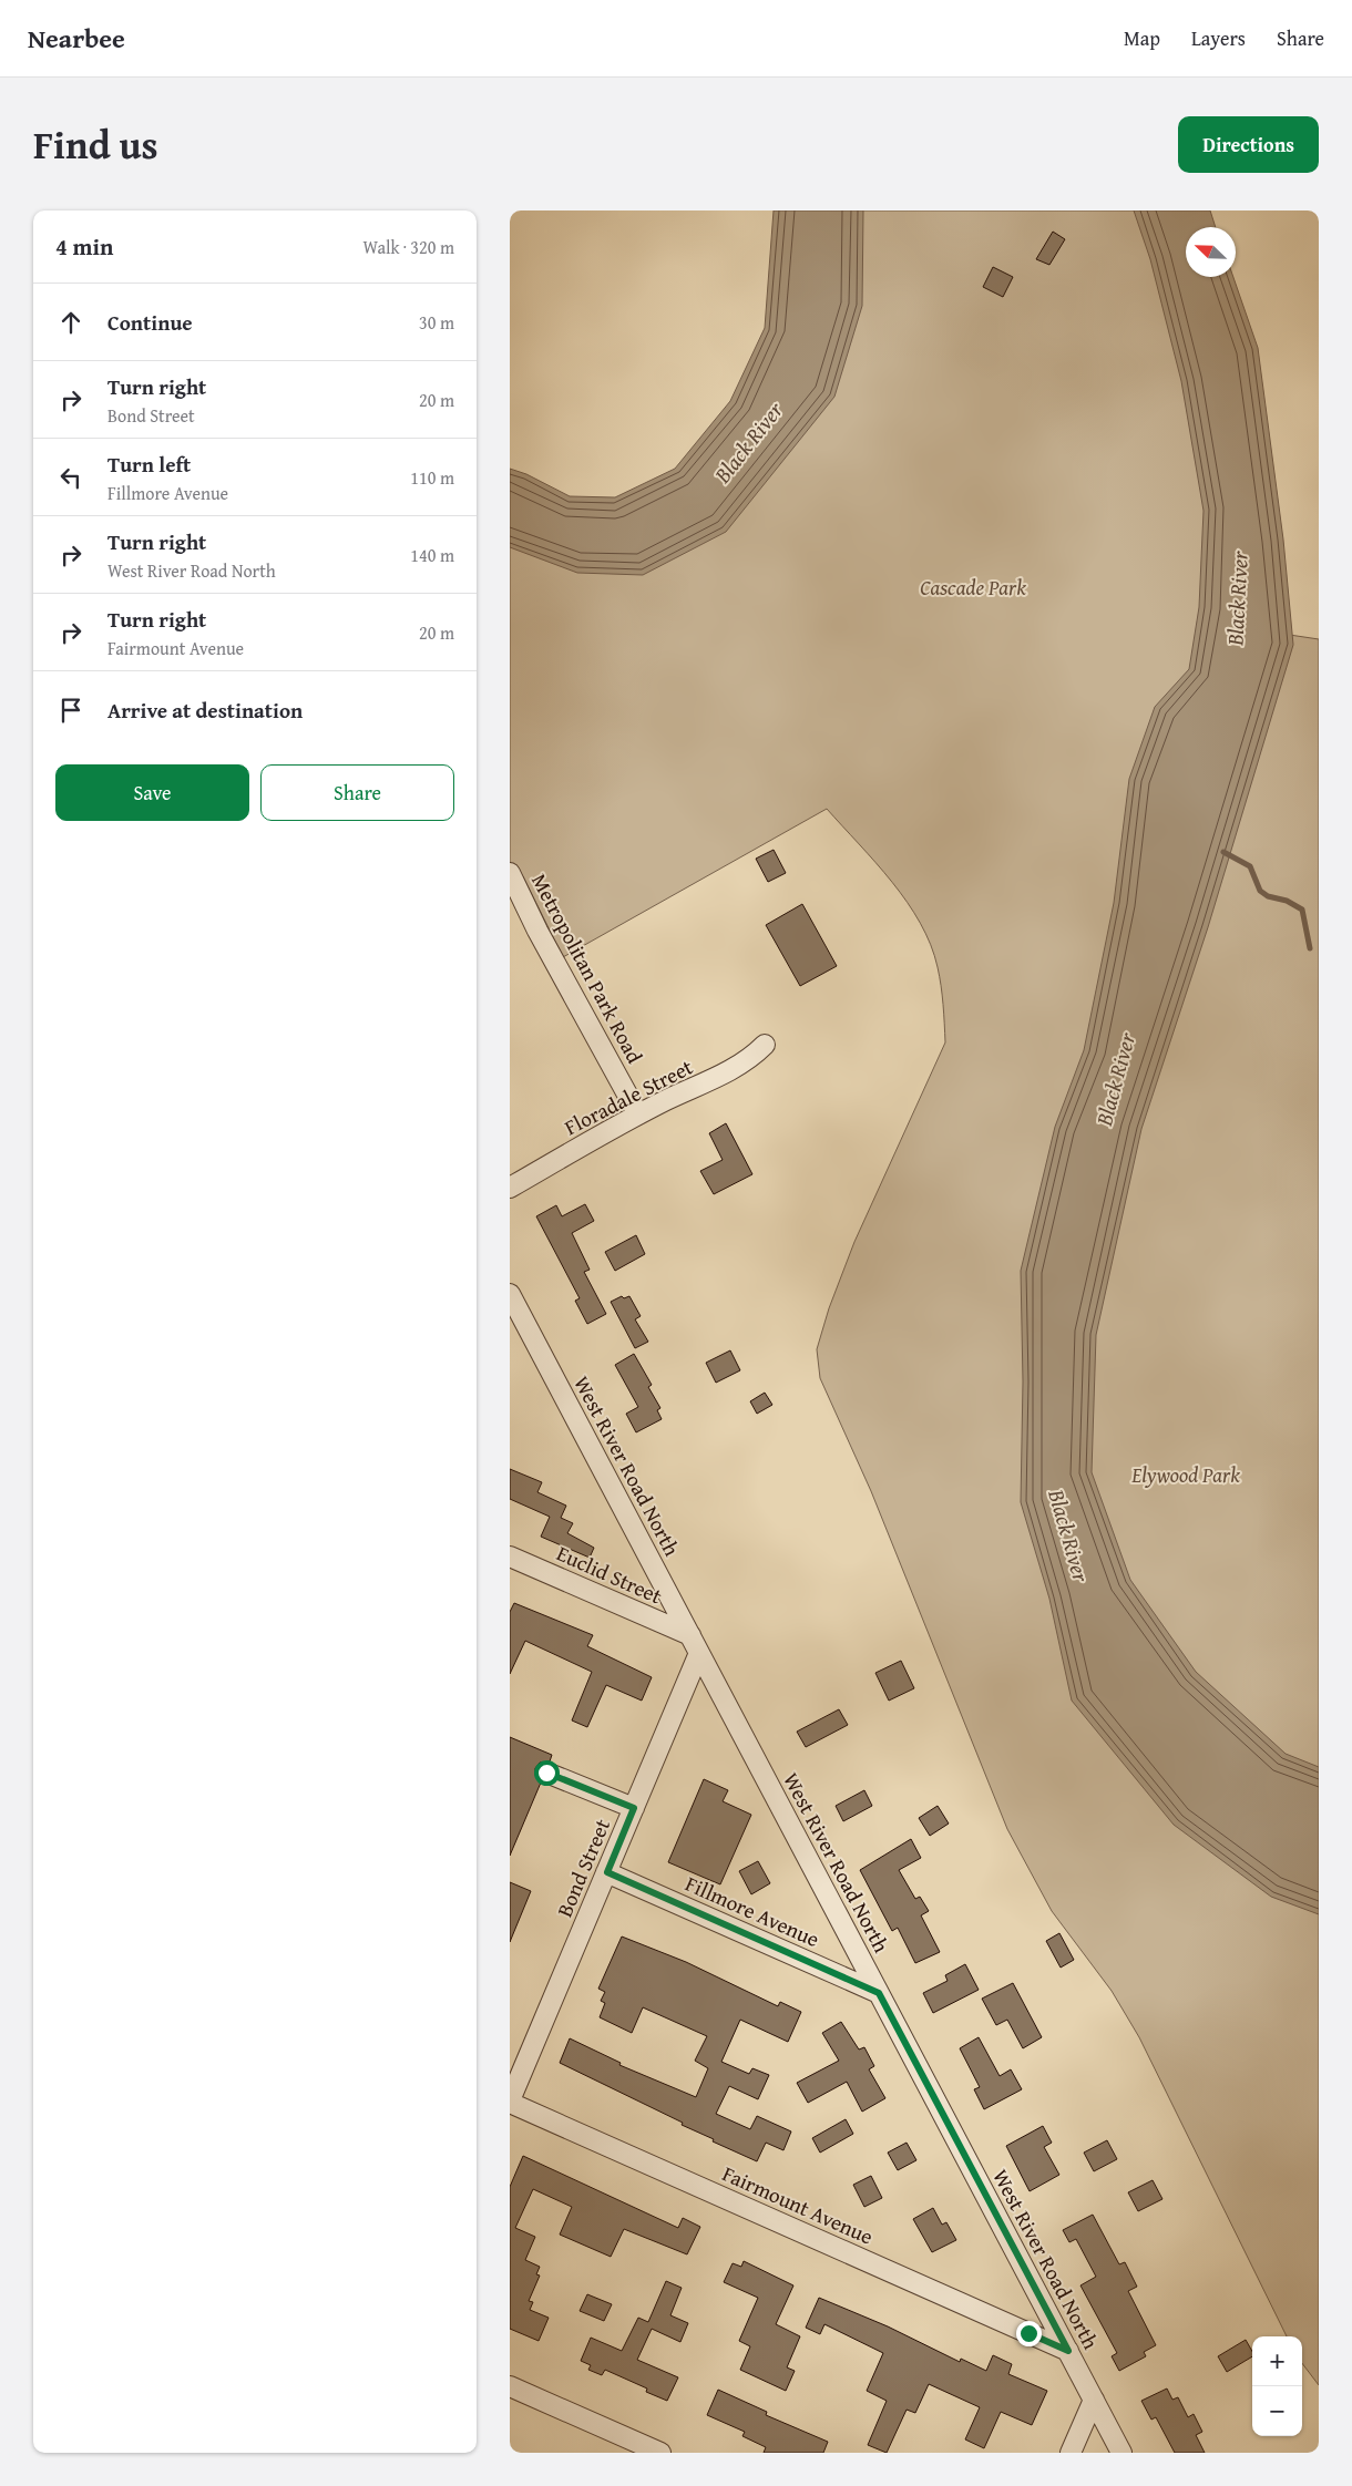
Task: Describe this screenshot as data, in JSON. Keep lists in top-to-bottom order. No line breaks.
{"streets":{"street":["Metropolitan Park Road","Floradale Street","West River Road North","Euclid Street","Bond Street","Fillmore Avenue","Fairmount Avenue"]},"crossings":[["Metropolitan Park Road","Floradale Street"],["West River Road North","Euclid Street"],["West River Road North","Bond Street"],["West River Road North","Fillmore Avenue"],["West River Road North","Fairmount Avenue"],["Euclid Street","Bond Street"],["Bond Street","Fillmore Avenue"],["Bond Street","Fairmount Avenue"]],"water":["Black River"],"parks":["Cascade Park","Elywood Park"],"north":"top left","page":{"header":"Nearbee","nav":["Map","Layers","Share"],"title":"Find us","buttons":["Directions",["Save","Share"]],"heading":["4 min","Walk · 320 m"],"list":[["Continue","30 m"],["Turn right","Bond Street","20 m"],["Turn left","Fillmore Avenue","110 m"],["Turn right","West River Road North","140 m"],["Turn right","Fairmount Avenue","20 m"],"Arrive at destination"],"map_buttons":["+","−"]}}
